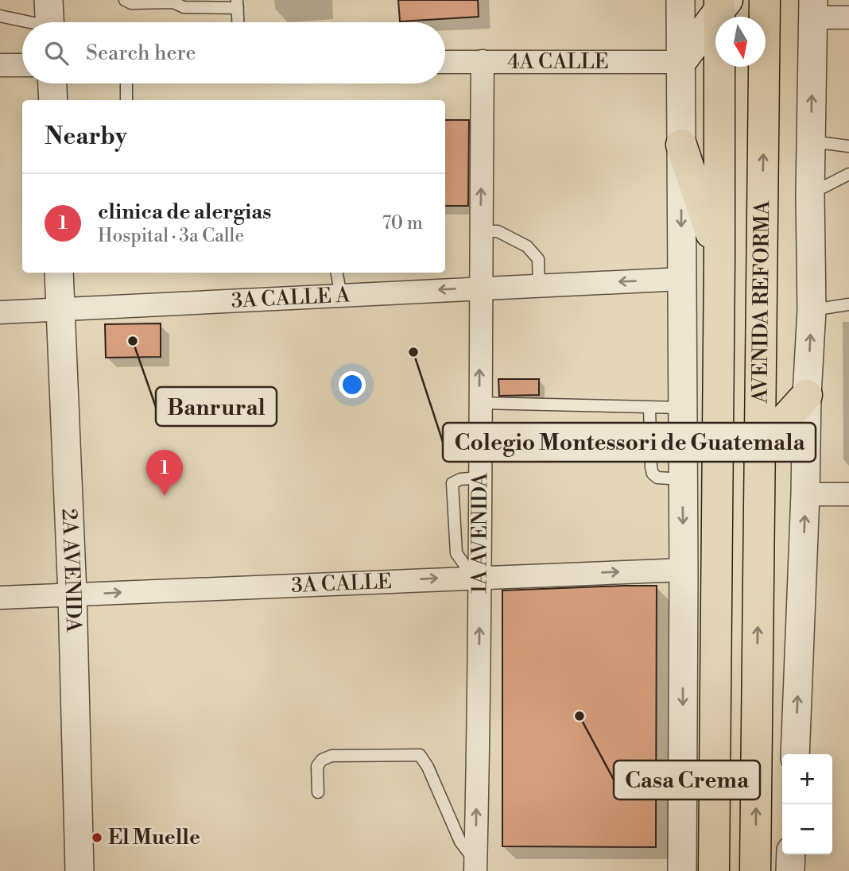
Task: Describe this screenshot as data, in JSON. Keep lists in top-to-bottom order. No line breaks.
{"streets":{"main road":["AVENIDA REFORMA"],"street":["4A CALLE","3A CALLE A","1A AVENIDA","2A AVENIDA","3A CALLE"]},"crossings":[["4A CALLE","1A AVENIDA"],["3A CALLE A","1A AVENIDA"],["3A CALLE A","2A AVENIDA"],["1A AVENIDA","3A CALLE"],["2A AVENIDA","3A CALLE"]],"one_way":["3A CALLE A","1A AVENIDA","3A CALLE"],"places":["Banrural","Colegio Montessori de Guatemala","Casa Crema","El Muelle"],"north":"bottom","page":{"search":"Search here","heading":"Nearby","list":[{"mark":"1","name":"clinica de alergias","note":"Hospital · 3a Calle","value":"70 m"}],"pins":"1","map_buttons":["+","−"]}}
